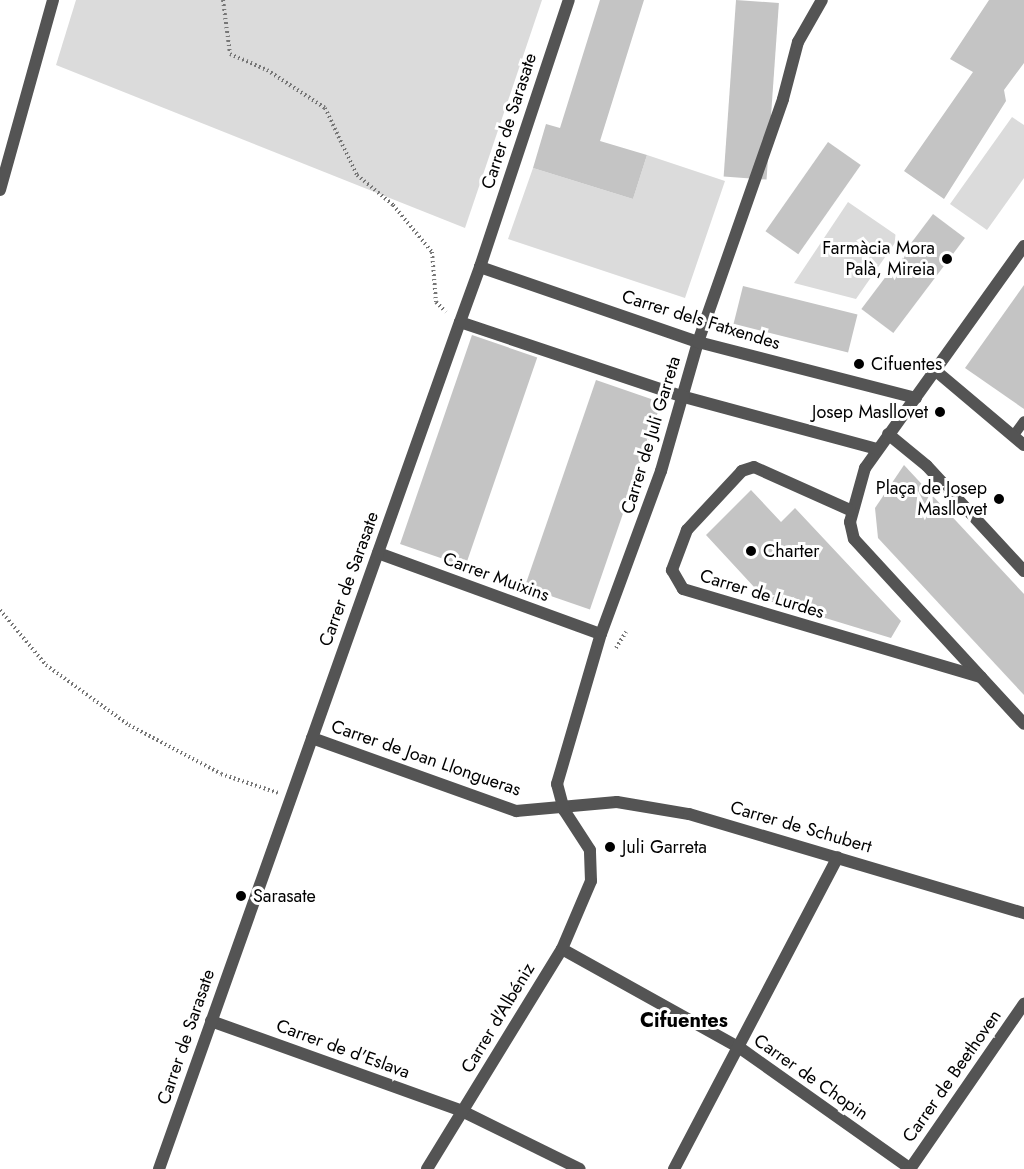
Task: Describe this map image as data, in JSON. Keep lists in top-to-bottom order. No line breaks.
{"streets":{"street":["Carrer de Sarasate","Carrer dels Fatxendes","Carrer de Juli Garreta","Carrer Muixins","Carrer de Lurdes","Carrer de Joan Llongueras","Carrer de Schubert","Carrer d'Albéniz","Carrer de d'Eslava","Carrer de Beethoven","Carrer de Chopin"]},"crossings":[["Carrer de Sarasate","Carrer dels Fatxendes"],["Carrer de Sarasate","Carrer Muixins"],["Carrer de Sarasate","Carrer de Joan Llongueras"],["Carrer de Sarasate","Carrer de d'Eslava"],["Carrer dels Fatxendes","Carrer de Juli Garreta"],["Carrer de Juli Garreta","Carrer Muixins"],["Carrer de Juli Garreta","Carrer de Joan Llongueras"],["Carrer de Juli Garreta","Carrer de Schubert"],["Carrer de Juli Garreta","Carrer d'Albéniz"],["Carrer de Joan Llongueras","Carrer de Schubert"],["Carrer d'Albéniz","Carrer de d'Eslava"],["Carrer d'Albéniz","Carrer de Chopin"],["Carrer de Beethoven","Carrer de Chopin"]],"districts":["Cifuentes"],"places":["Farmàcia Mora Palà, Mireia","Cifuentes","Josep Masllovet","Plaça de Josep Masllovet","Charter","Juli Garreta","Sarasate"]}
